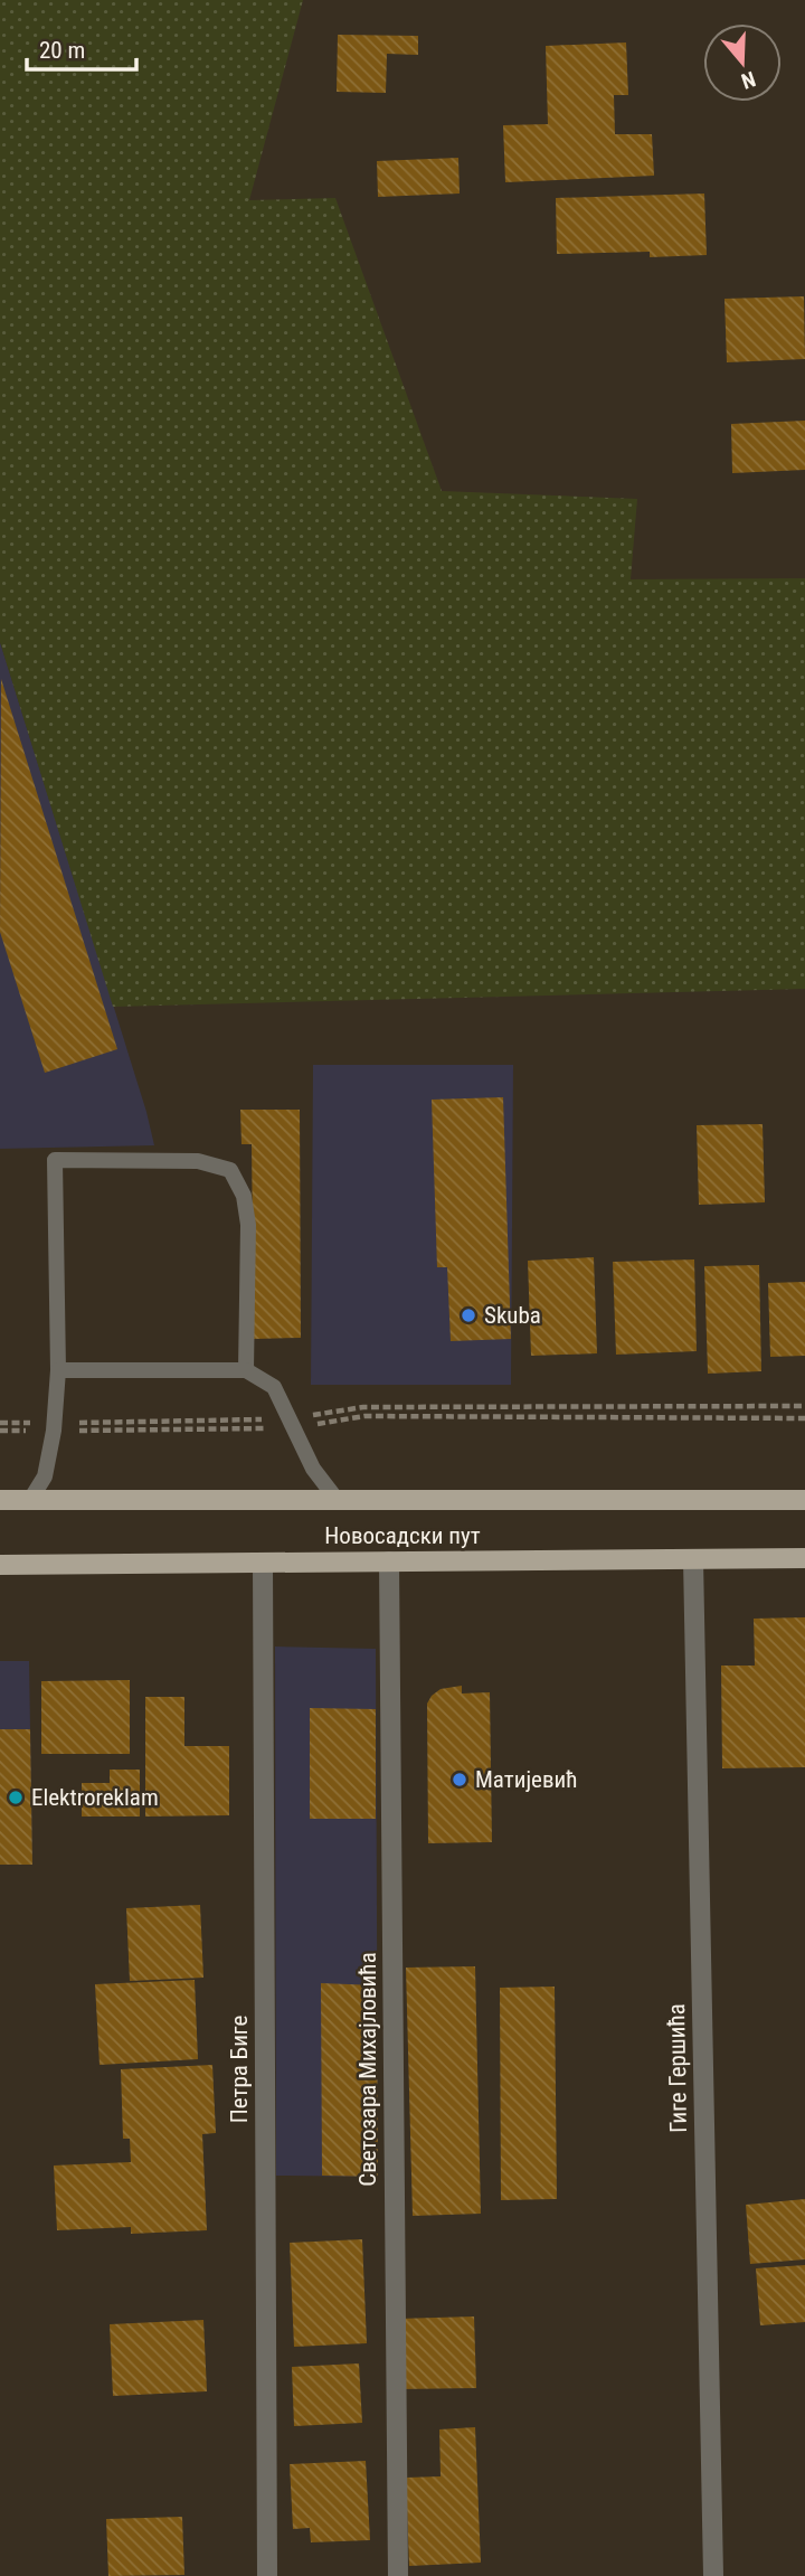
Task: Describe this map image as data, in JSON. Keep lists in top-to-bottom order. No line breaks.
{"streets":{"main road":["Новосадски пут"],"street":["Гиге Гершића","Петра Биге","Светозара Михајловића"]},"crossings":[["Новосадски пут","Гиге Гершића"],["Новосадски пут","Петра Биге"],["Новосадски пут","Светозара Михајловића"]],"places":["Skuba","Матијевић","Elektroreklam"],"scale_bar":"20 m","north":"bottom"}
